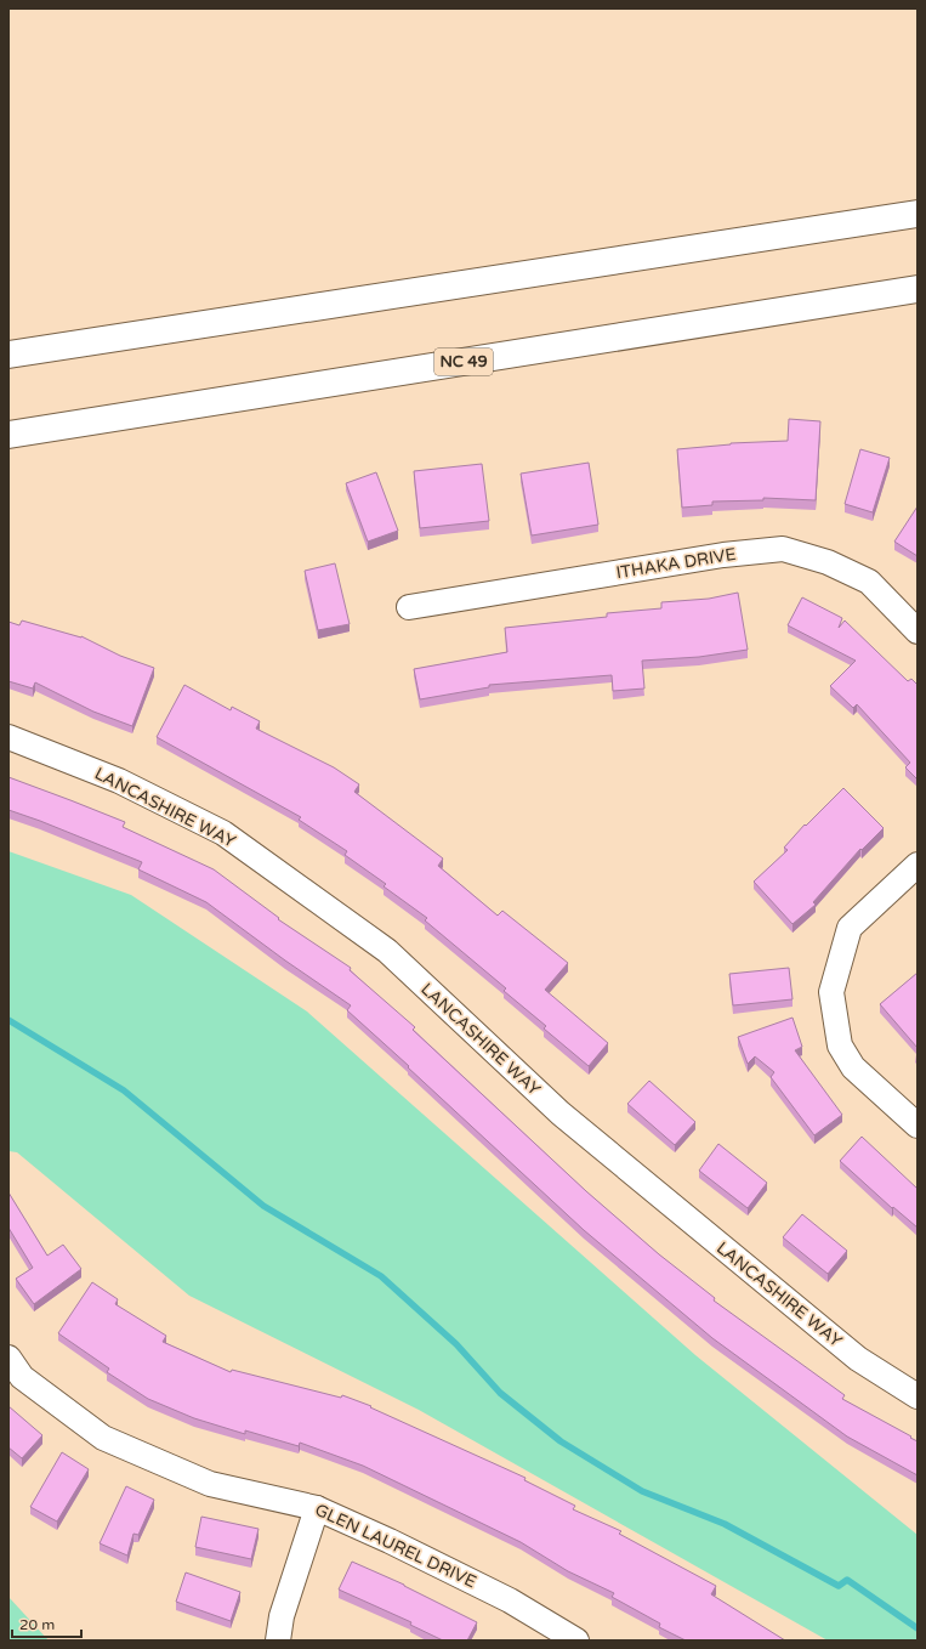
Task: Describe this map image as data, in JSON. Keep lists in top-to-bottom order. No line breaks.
{"streets":{"highway":["NC 49"],"street":["ITHAKA DRIVE","LANCASHIRE WAY","GLEN LAUREL DRIVE"]},"scale_bar":"20 m"}
